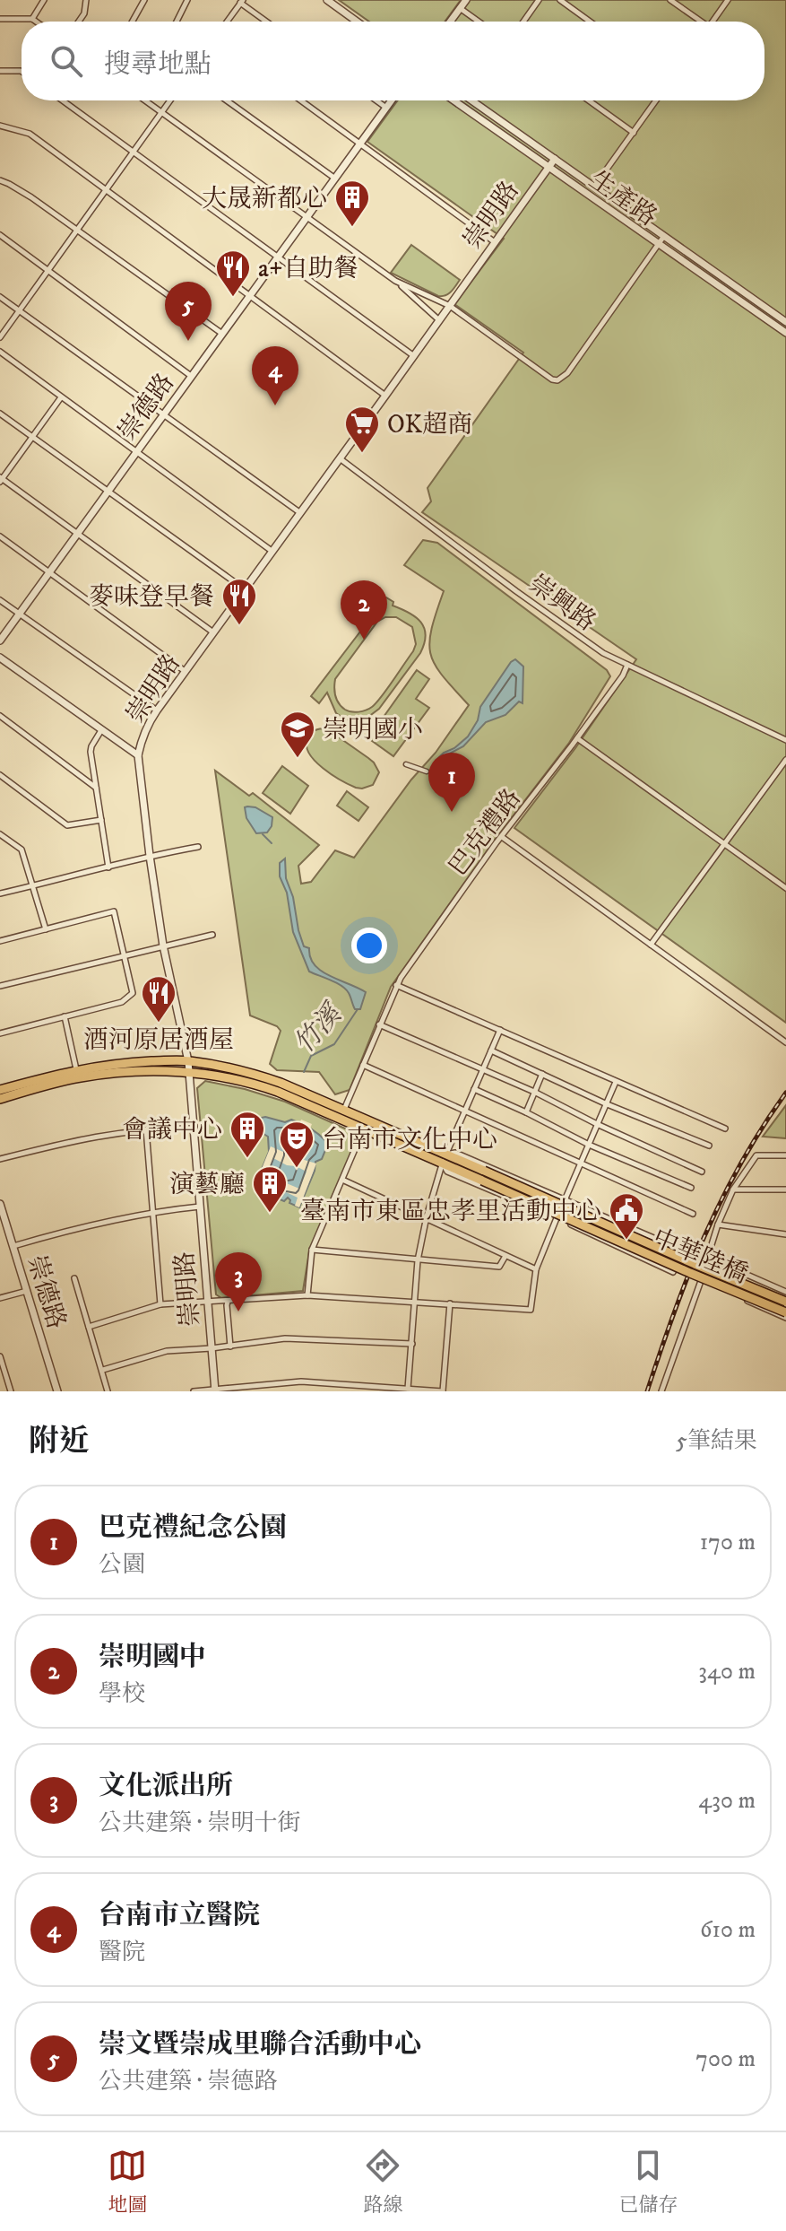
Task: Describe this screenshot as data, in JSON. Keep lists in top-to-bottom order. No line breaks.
{"streets":{"main road":["中華陸橋"],"street":["生產路","崇明路","崇德路","崇興路","巴克禮路"]},"crossings":[["生產路","崇明路"],["崇明路","崇興路"],["崇興路","巴克禮路"]],"water":["竹溪"],"places":{"building":["大晟新都心","會議中心","演藝廳"],"restaurant":["a+自助餐","麥味登早餐","酒河原居酒屋"],"supermarket":["OK超商"],"school or university":["崇明國小"],"theatre":["台南市文化中心"],"public building":["臺南市東區忠孝里活動中心"]},"page":{"search":"搜尋地點","pins":["5","4","2","1","3"],"heading":["附近","5筆結果"],"list":[{"mark":"1","name":"巴克禮紀念公園","note":"公園","value":"170 m"},{"mark":"2","name":"崇明國中","note":"學校","value":"340 m"},{"mark":"3","name":"文化派出所","note":"公共建築 · 崇明十街","value":"430 m"},{"mark":"4","name":"台南市立醫院","note":"醫院","value":"610 m"},{"mark":"5","name":"崇文暨崇成里聯合活動中心","note":"公共建築 · 崇德路","value":"700 m"}],"nav":["地圖","路線","已儲存"]}}
